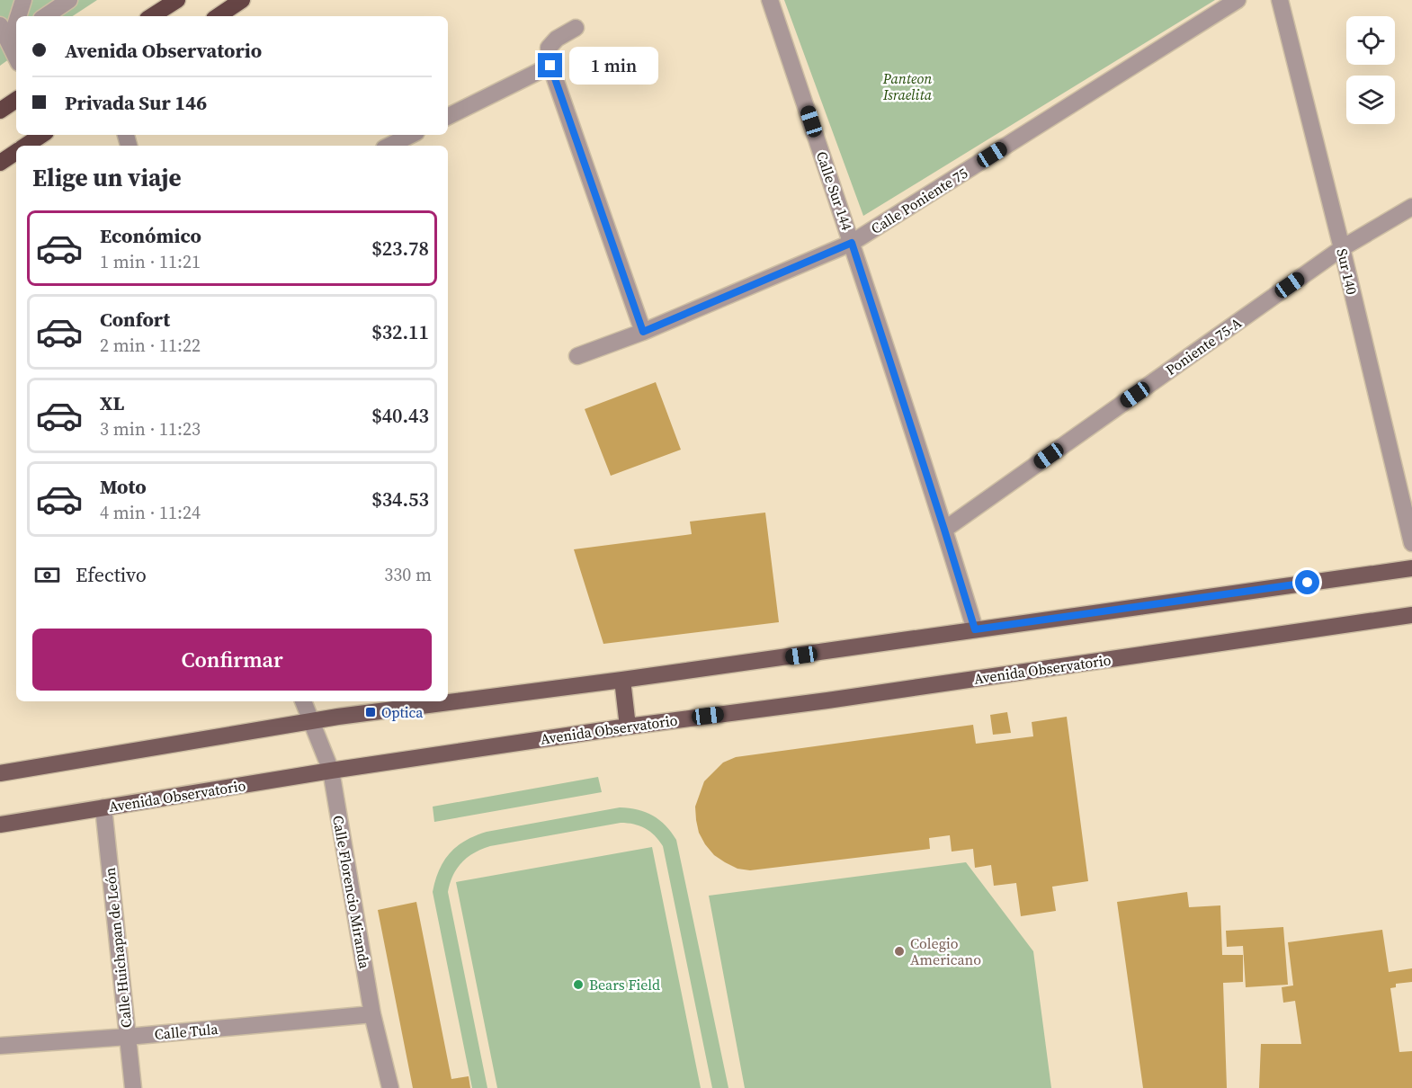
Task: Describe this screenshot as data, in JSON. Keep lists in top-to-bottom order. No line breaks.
{"streets":{"main road":["Avenida Observatorio"],"street":["Calle Sur 144","Calle Poniente 75","Sur 140","Poniente 75-A","Calle Florencio Miranda","Calle Huichapan de León","Calle Tula"]},"crossings":[["Calle Sur 144","Calle Poniente 75"],["Calle Sur 144","Poniente 75-A"],["Sur 140","Poniente 75-A"],["Avenida Observatorio","Calle Florencio Miranda"],["Avenida Observatorio","Calle Huichapan de León"],["Calle Florencio Miranda","Calle Tula"],["Calle Huichapan de León","Calle Tula"]],"parks":["Panteon Israelita"],"places":{"transit":["Optica"],"other":["Colegio Americano","Bears Field"]},"page":{"banner":["Avenida Observatorio","Privada Sur 146"],"bubble":"1 min","heading":"Elige un viaje","list":[{"name":"Económico","note":"1 min · 11:21","value":"$23.78"},{"name":"Confort","note":"2 min · 11:22","value":"$32.11"},{"name":"XL","note":"3 min · 11:23","value":"$40.43"},{"name":"Moto","note":"4 min · 11:24","value":"$34.53"}],"pay":["Efectivo","330 m"],"buttons":"Confirmar"}}
